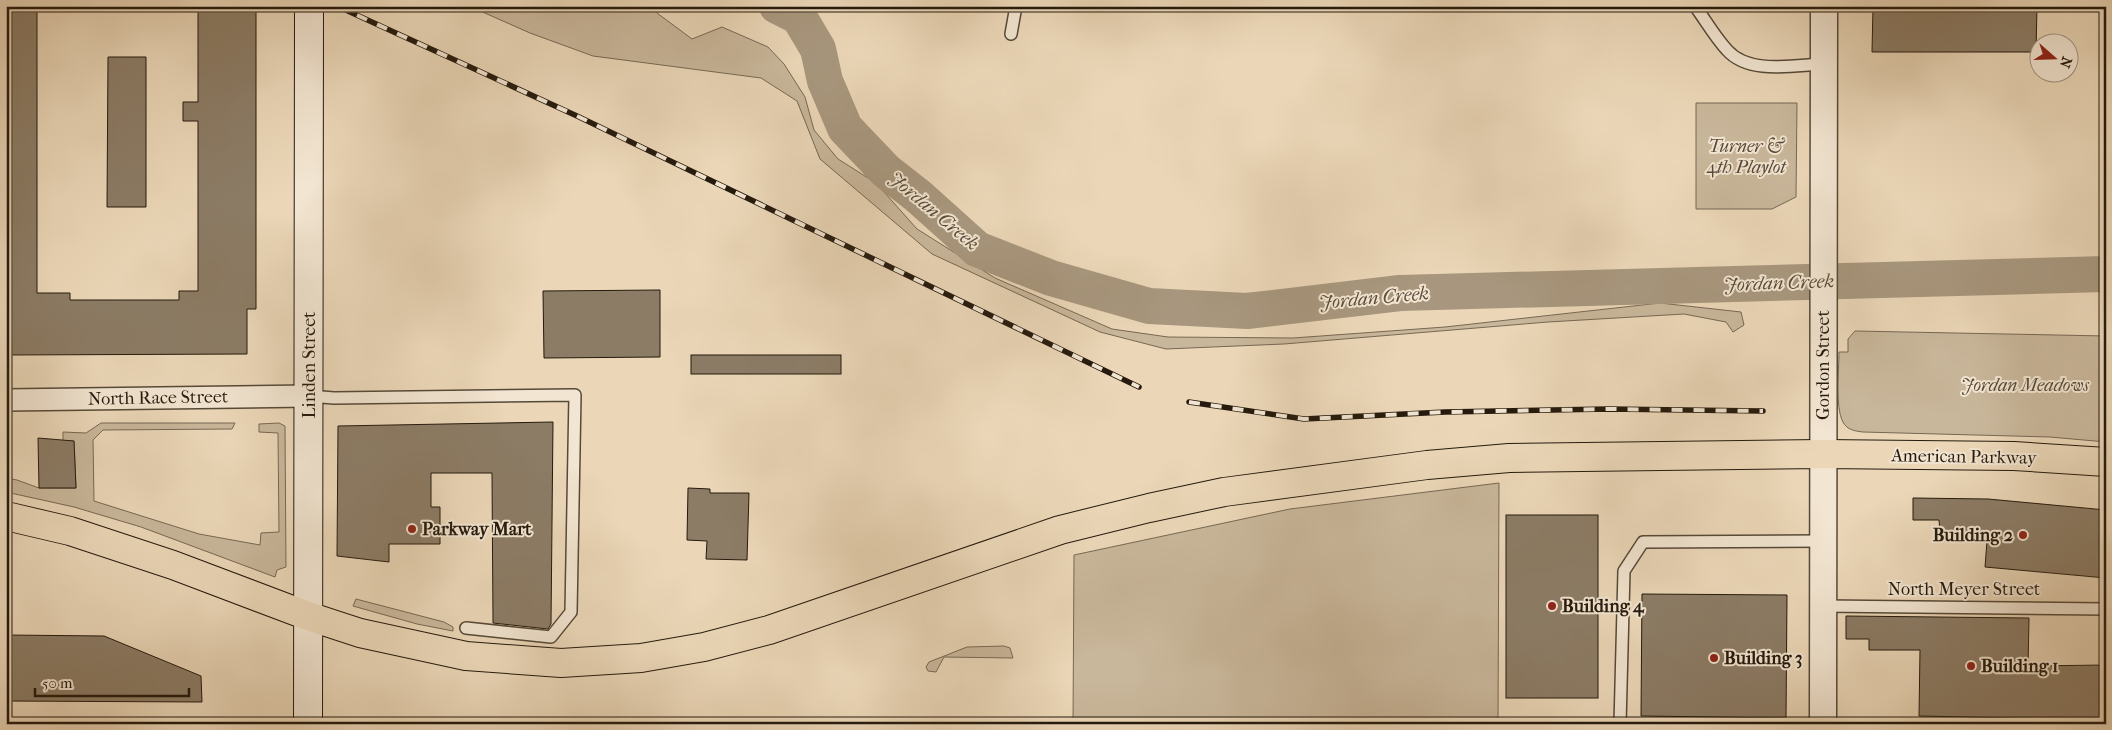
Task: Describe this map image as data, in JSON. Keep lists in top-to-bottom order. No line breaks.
{"streets":{"main road":["Linden Street","American Parkway"],"street":["Gordon Street","North Race Street"],"lane":["North Meyer Street"]},"crossings":[["Linden Street","North Race Street"],["Linden Street","American Parkway"],["Gordon Street","American Parkway"],["Gordon Street","North Meyer Street"]],"water":["Jordan Creek"],"parks":["Turner & 4th Playlot","Jordan Meadows"],"places":["Parkway Mart","Building 2","Building 4","Building 3","Building 1"],"scale_bar":"50 m","north":"right"}
